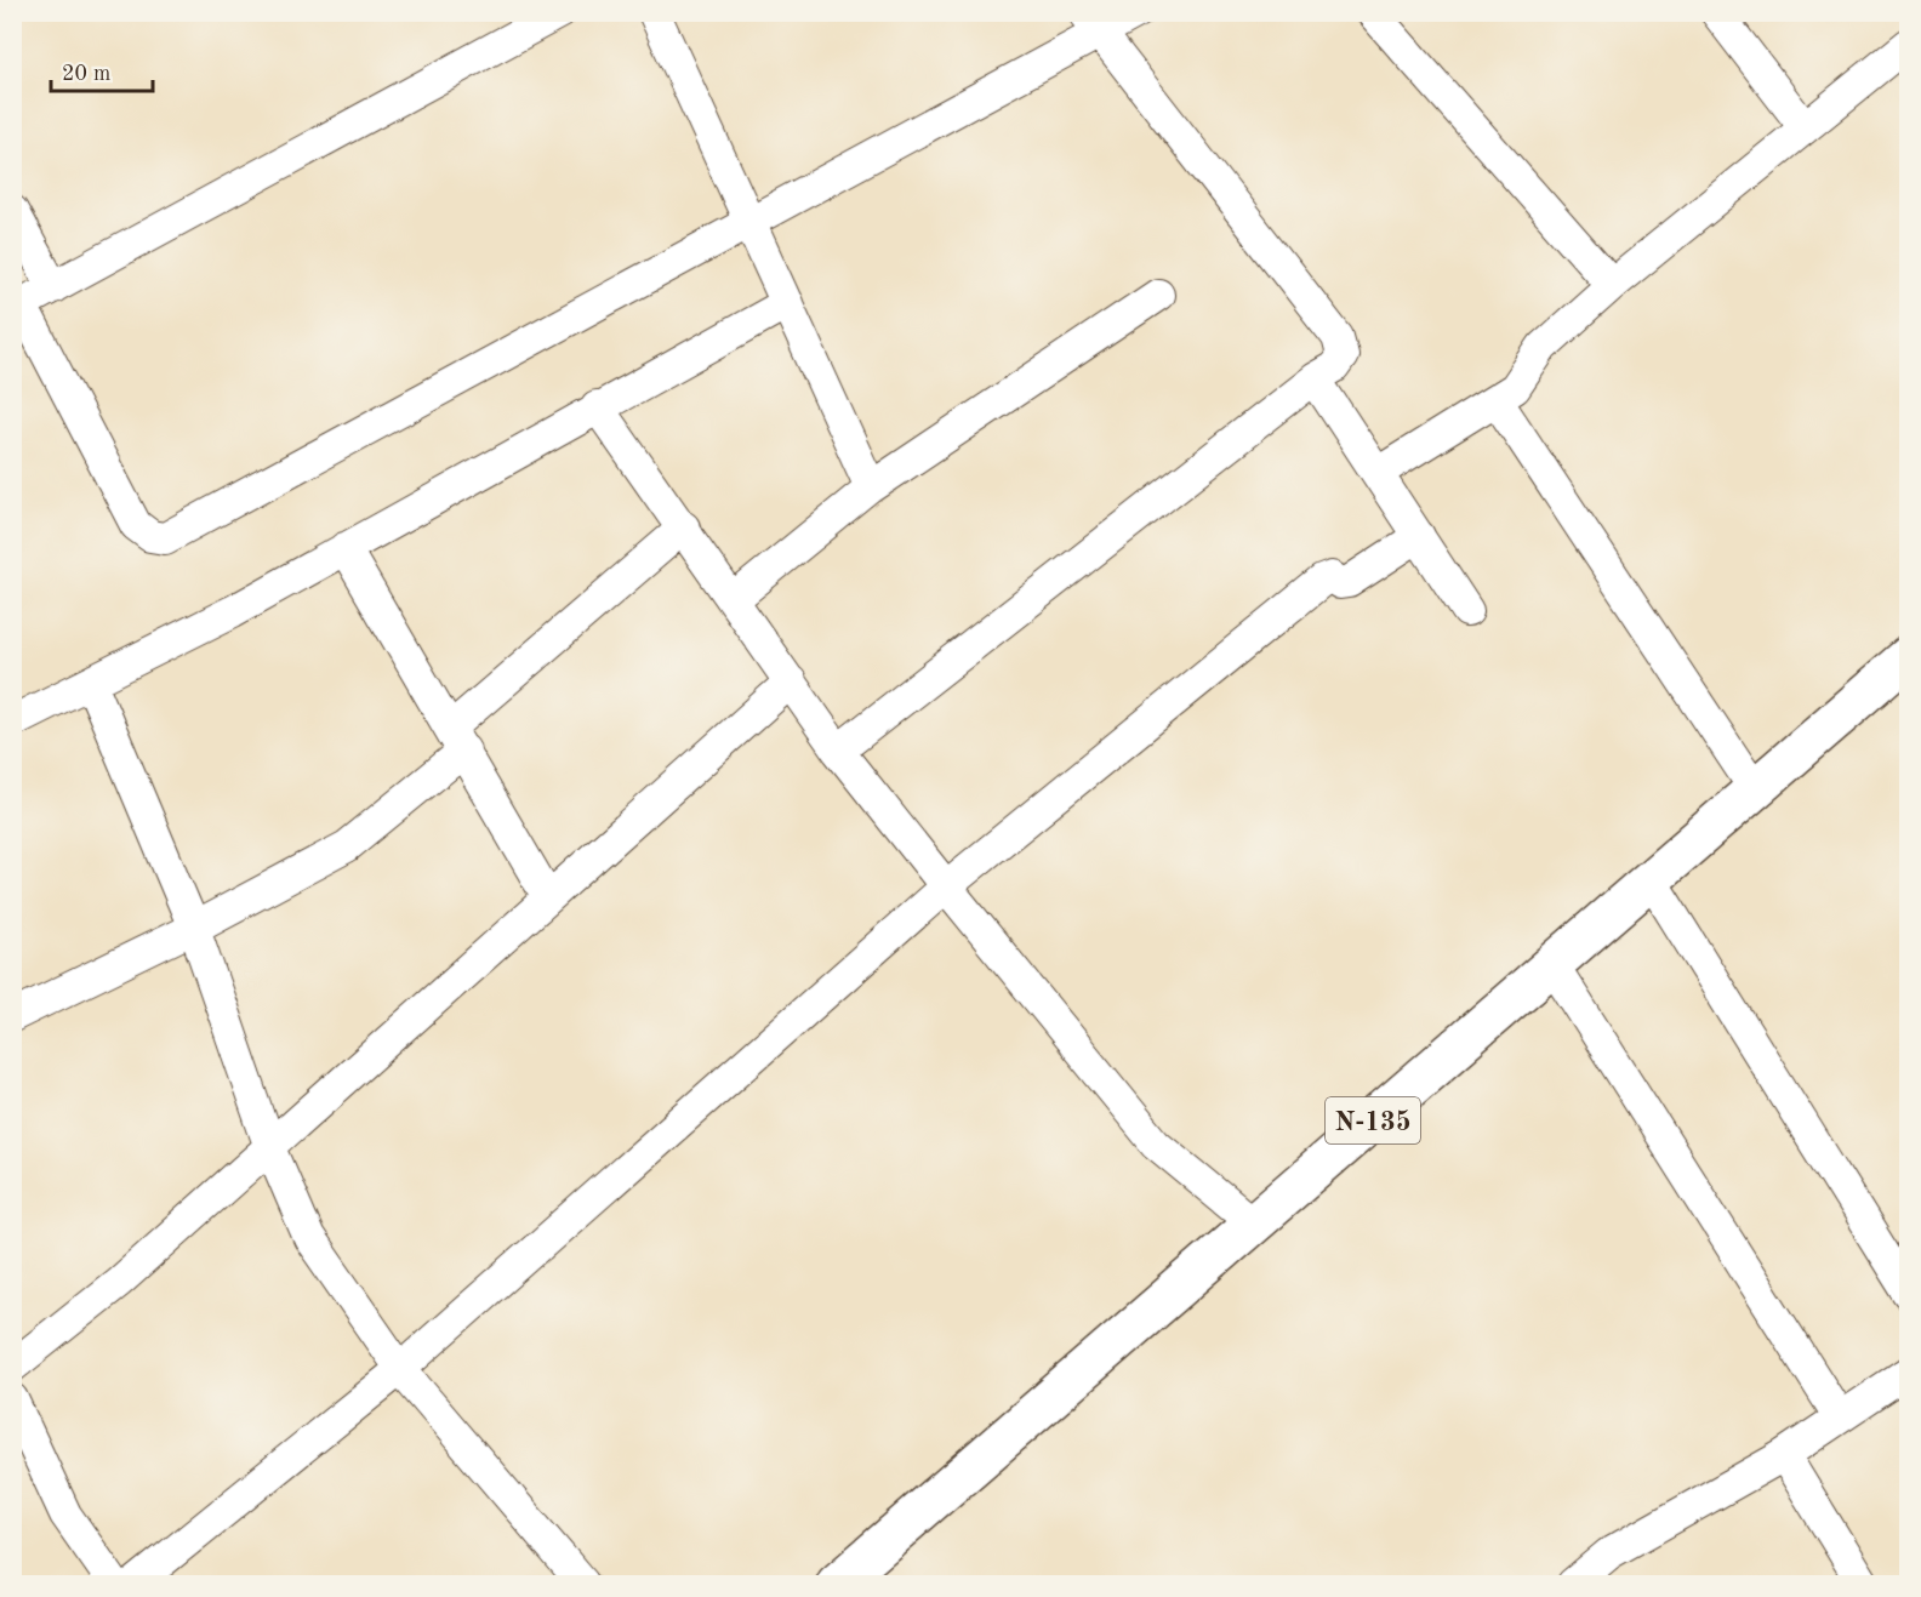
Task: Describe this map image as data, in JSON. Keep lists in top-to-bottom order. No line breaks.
{"streets":{"highway":["N-135"]},"scale_bar":"20 m"}
